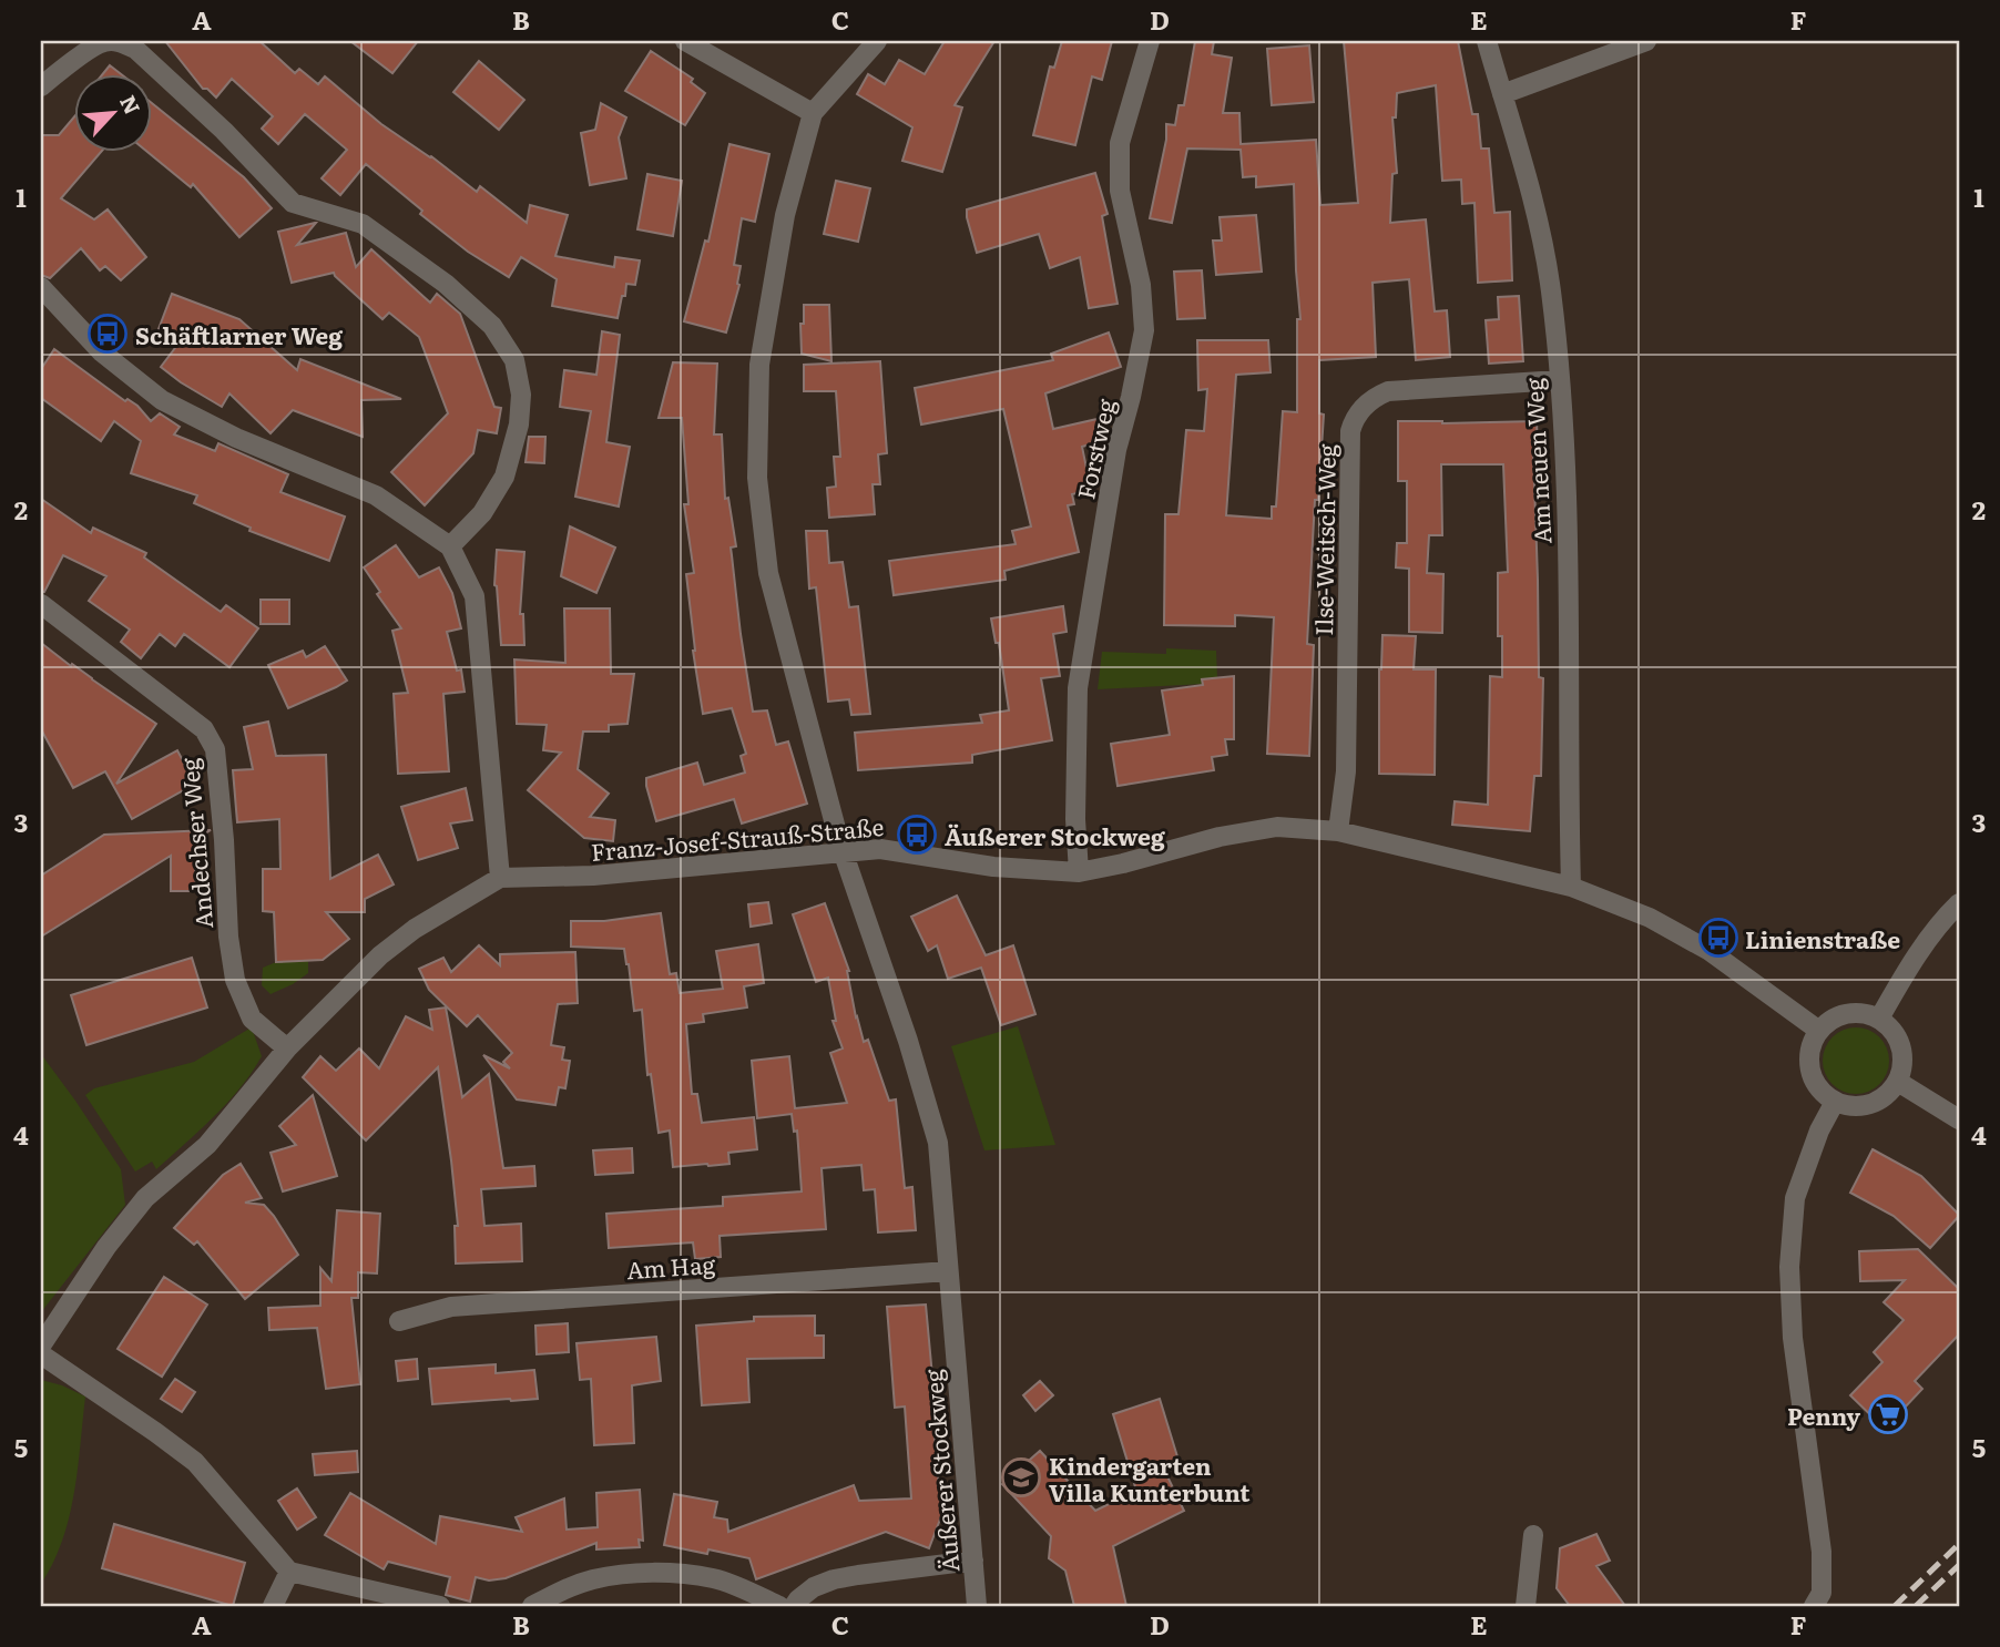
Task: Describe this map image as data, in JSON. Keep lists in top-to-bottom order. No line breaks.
{"streets":{"street":["Forstweg","Am neuen Weg","Ilse-Weitsch-Weg","Franz-Josef-Strauß-Straße","Andechser Weg","Am Hag","Äußerer Stockweg"]},"crossings":[["Forstweg","Franz-Josef-Strauß-Straße"],["Am neuen Weg","Ilse-Weitsch-Weg"],["Am neuen Weg","Franz-Josef-Strauß-Straße"],["Ilse-Weitsch-Weg","Franz-Josef-Strauß-Straße"],["Franz-Josef-Strauß-Straße","Andechser Weg"],["Franz-Josef-Strauß-Straße","Äußerer Stockweg"],["Am Hag","Äußerer Stockweg"]],"places":{"bus stop":["Schäftlarner Weg","Äußerer Stockweg","Linienstraße"],"supermarket":["Penny"],"school or university":["Kindergarten Villa Kunterbunt"]},"north":"top right","grid":{"columns":["A","B","C","D","E","F"],"rows":["1","2","3","4","5"]}}
